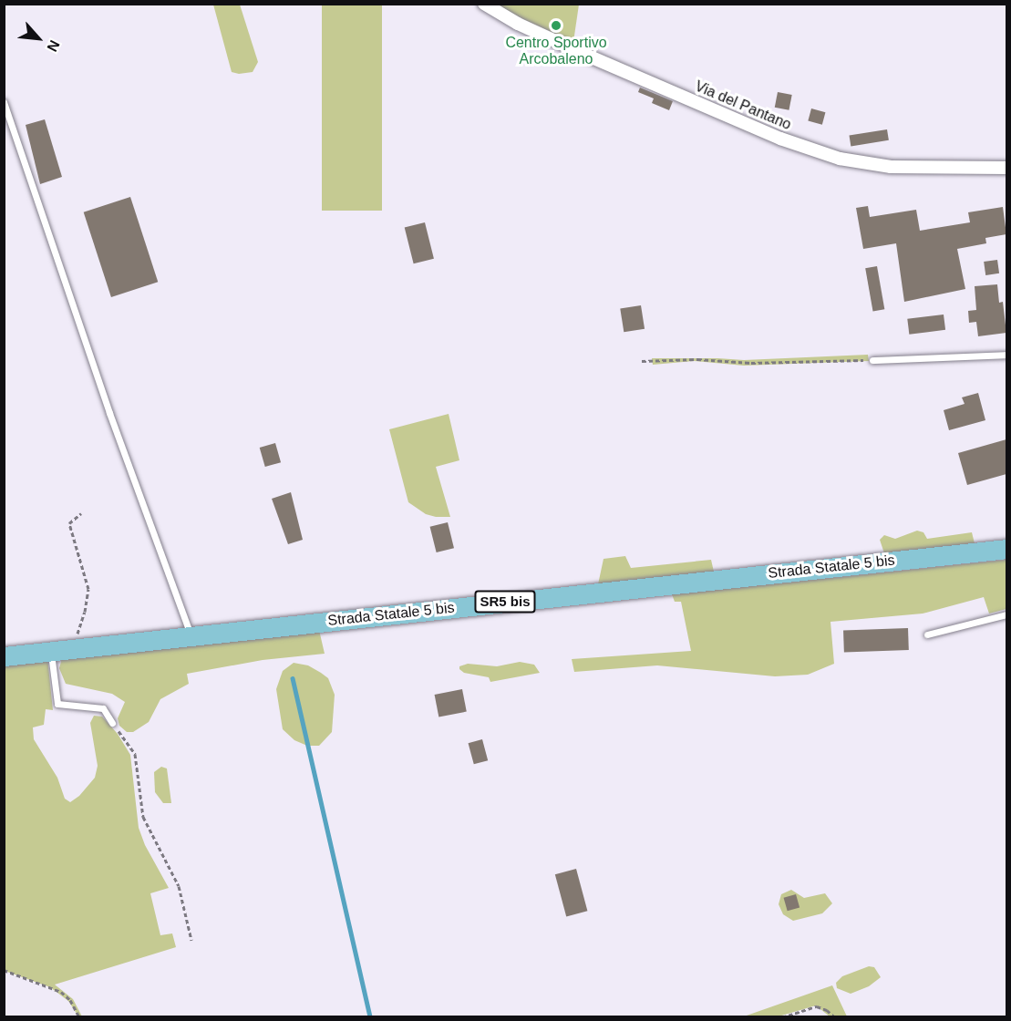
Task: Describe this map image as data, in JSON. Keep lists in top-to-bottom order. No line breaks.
{"streets":{"main road":["Strada Statale 5 bis","SR5 bis"],"street":["Via del Pantano"]},"places":["Centro Sportivo Arcobaleno"],"north":"bottom right"}
